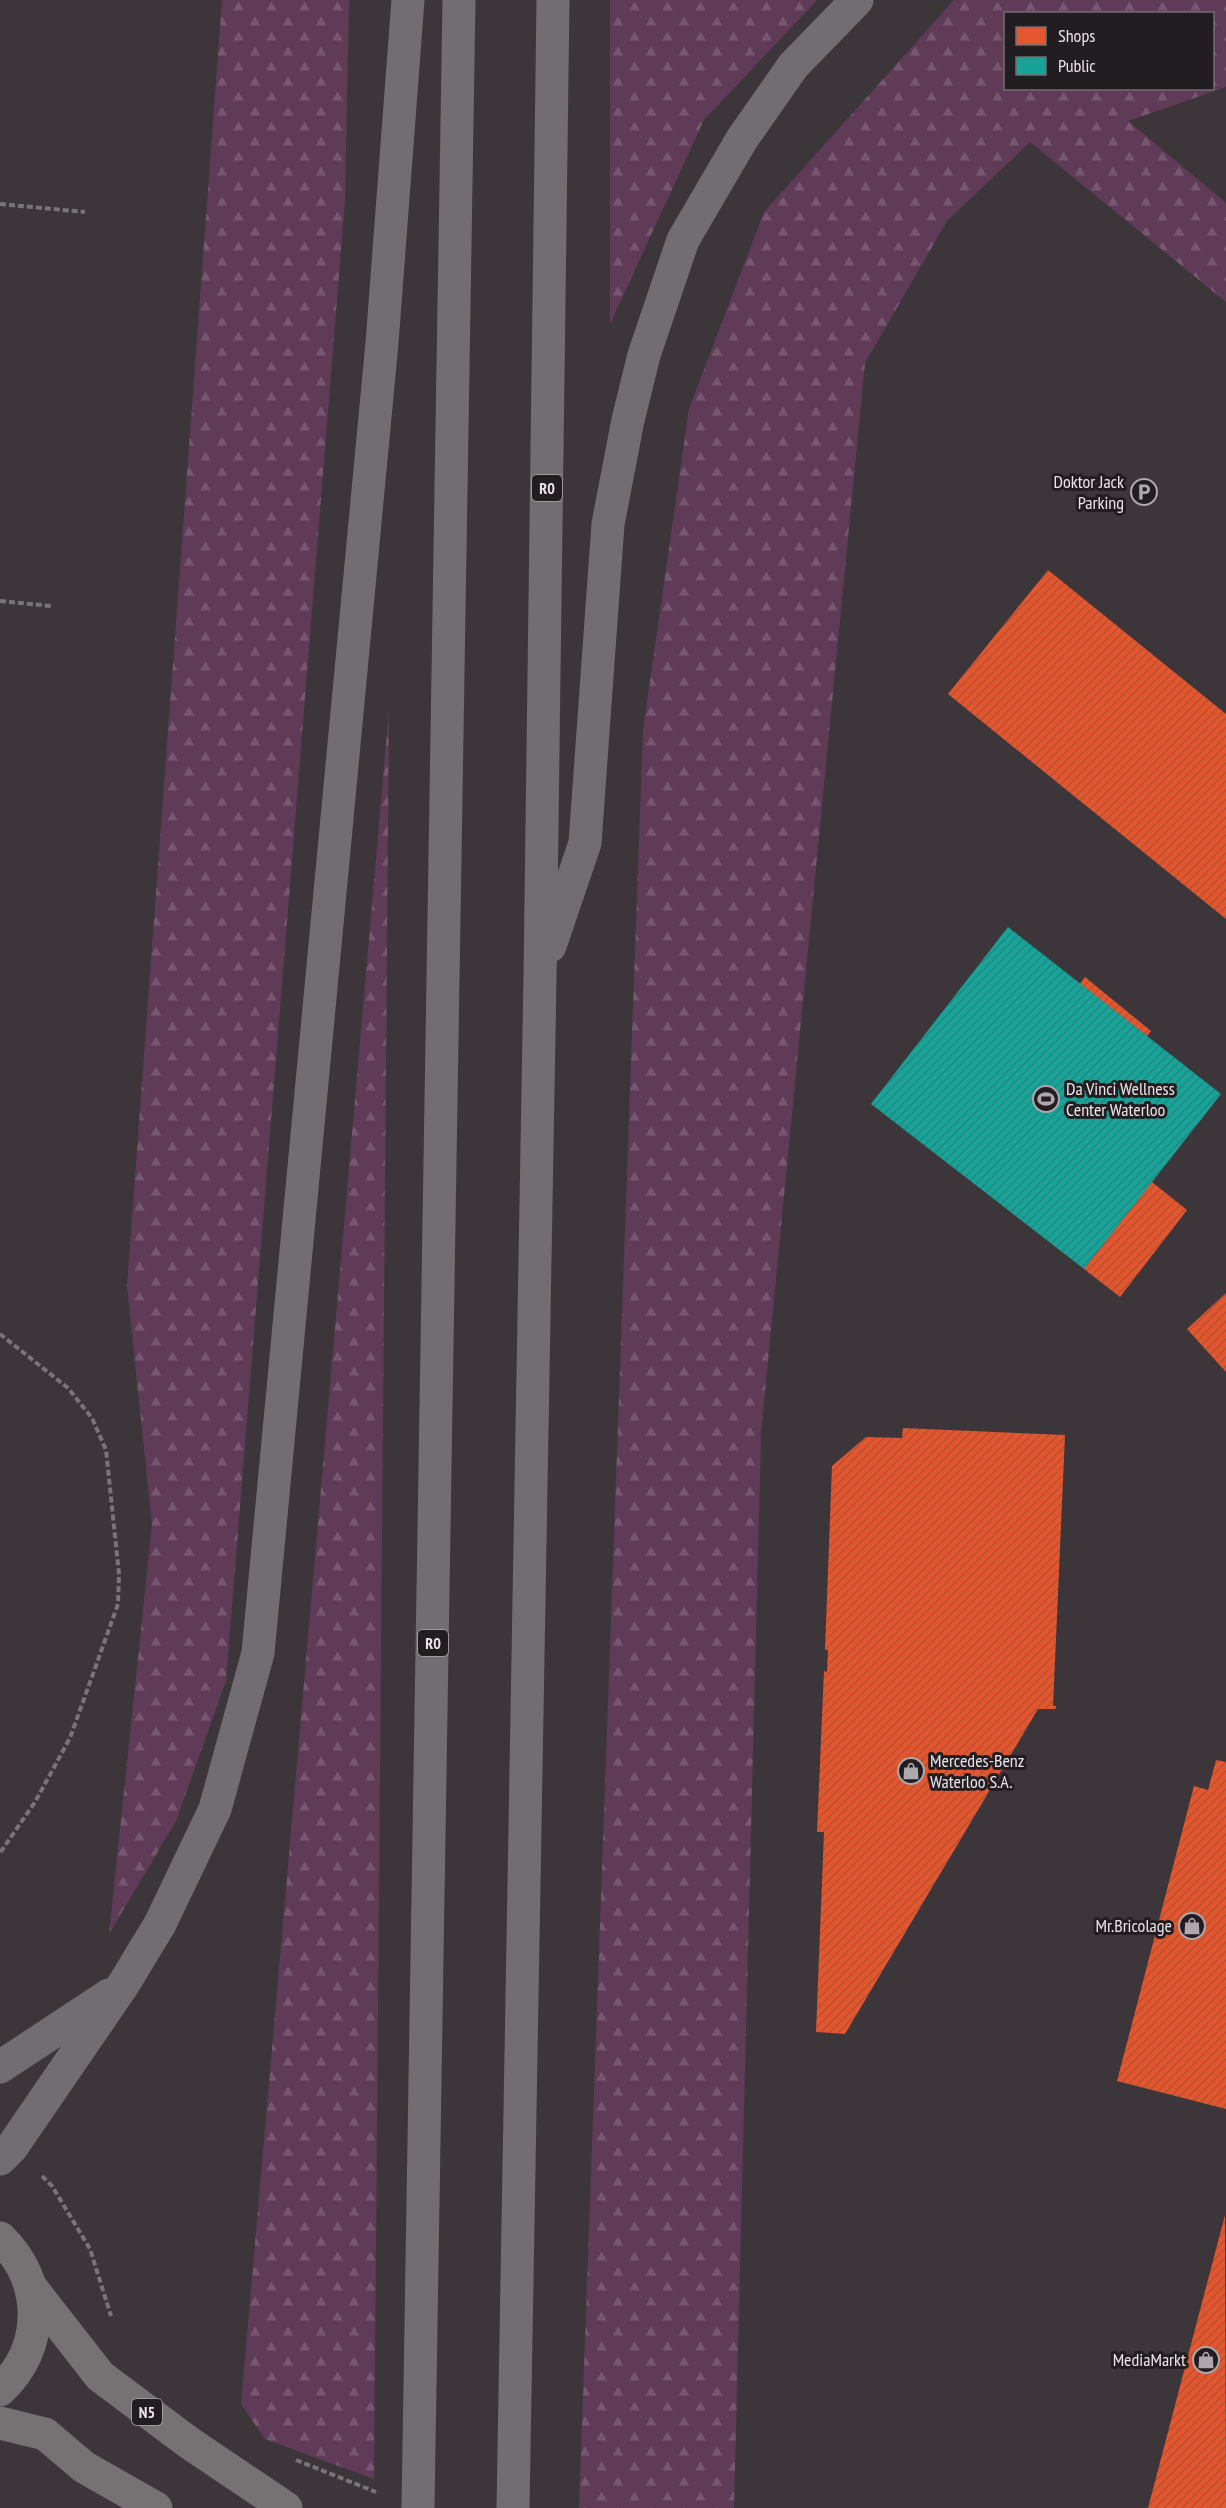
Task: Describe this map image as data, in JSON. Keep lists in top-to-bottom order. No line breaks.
{"streets":{"highway":["R0"],"main road":["N5"]},"places":{"parking":["Doktor Jack Parking"],"sports":["Da Vinci Wellness Center Waterloo"],"shop":["Mercedes-Benz Waterloo S.A.","Mr.Bricolage","MediaMarkt"]},"legend":["Shops","Public"]}
